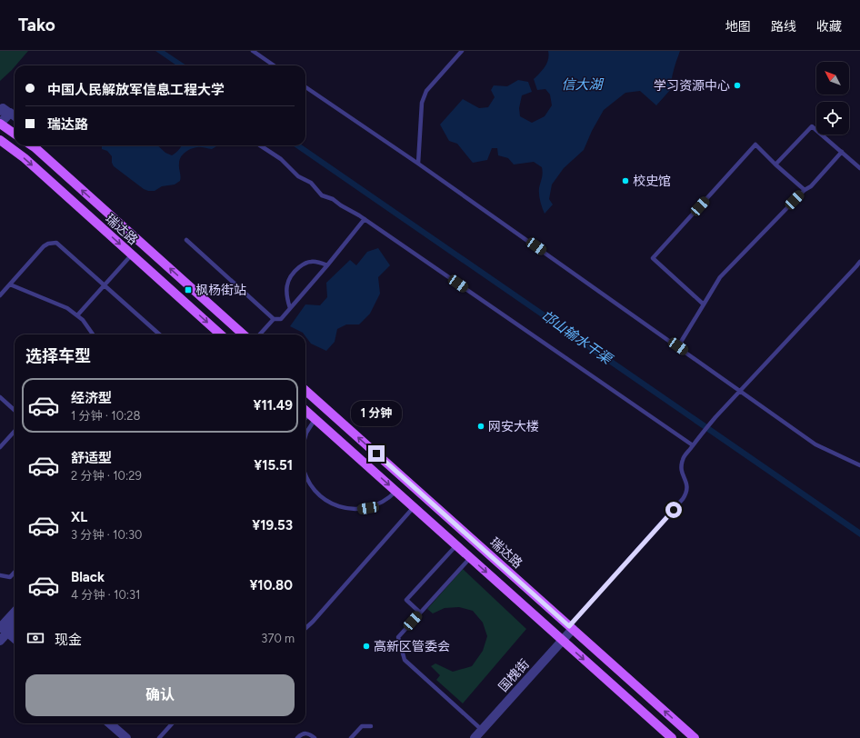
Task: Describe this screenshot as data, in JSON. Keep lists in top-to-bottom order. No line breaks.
{"streets":{"main road":["瑞达路"],"street":["国槐街"]},"crossings":[["瑞达路","国槐街"]],"water":["信大湖","邙山输水干渠"],"places":{"other":["学习资源中心","校史馆","网安大楼","高新区管委会"],"transit":["枫杨街站"]},"north":"top left","page":{"header":"Tako","nav":["地图","路线","收藏"],"banner":["中国人民解放军信息工程大学","瑞达路"],"heading":"选择车型","list":[{"name":"经济型","note":"1 分钟 · 10:28","value":"¥11.49"},{"name":"舒适型","note":"2 分钟 · 10:29","value":"¥15.51"},{"name":"XL","note":"3 分钟 · 10:30","value":"¥19.53"},{"name":"Black","note":"4 分钟 · 10:31","value":"¥10.80"}],"bubble":"1 分钟","pay":["现金","370 m"],"buttons":"确认"}}
